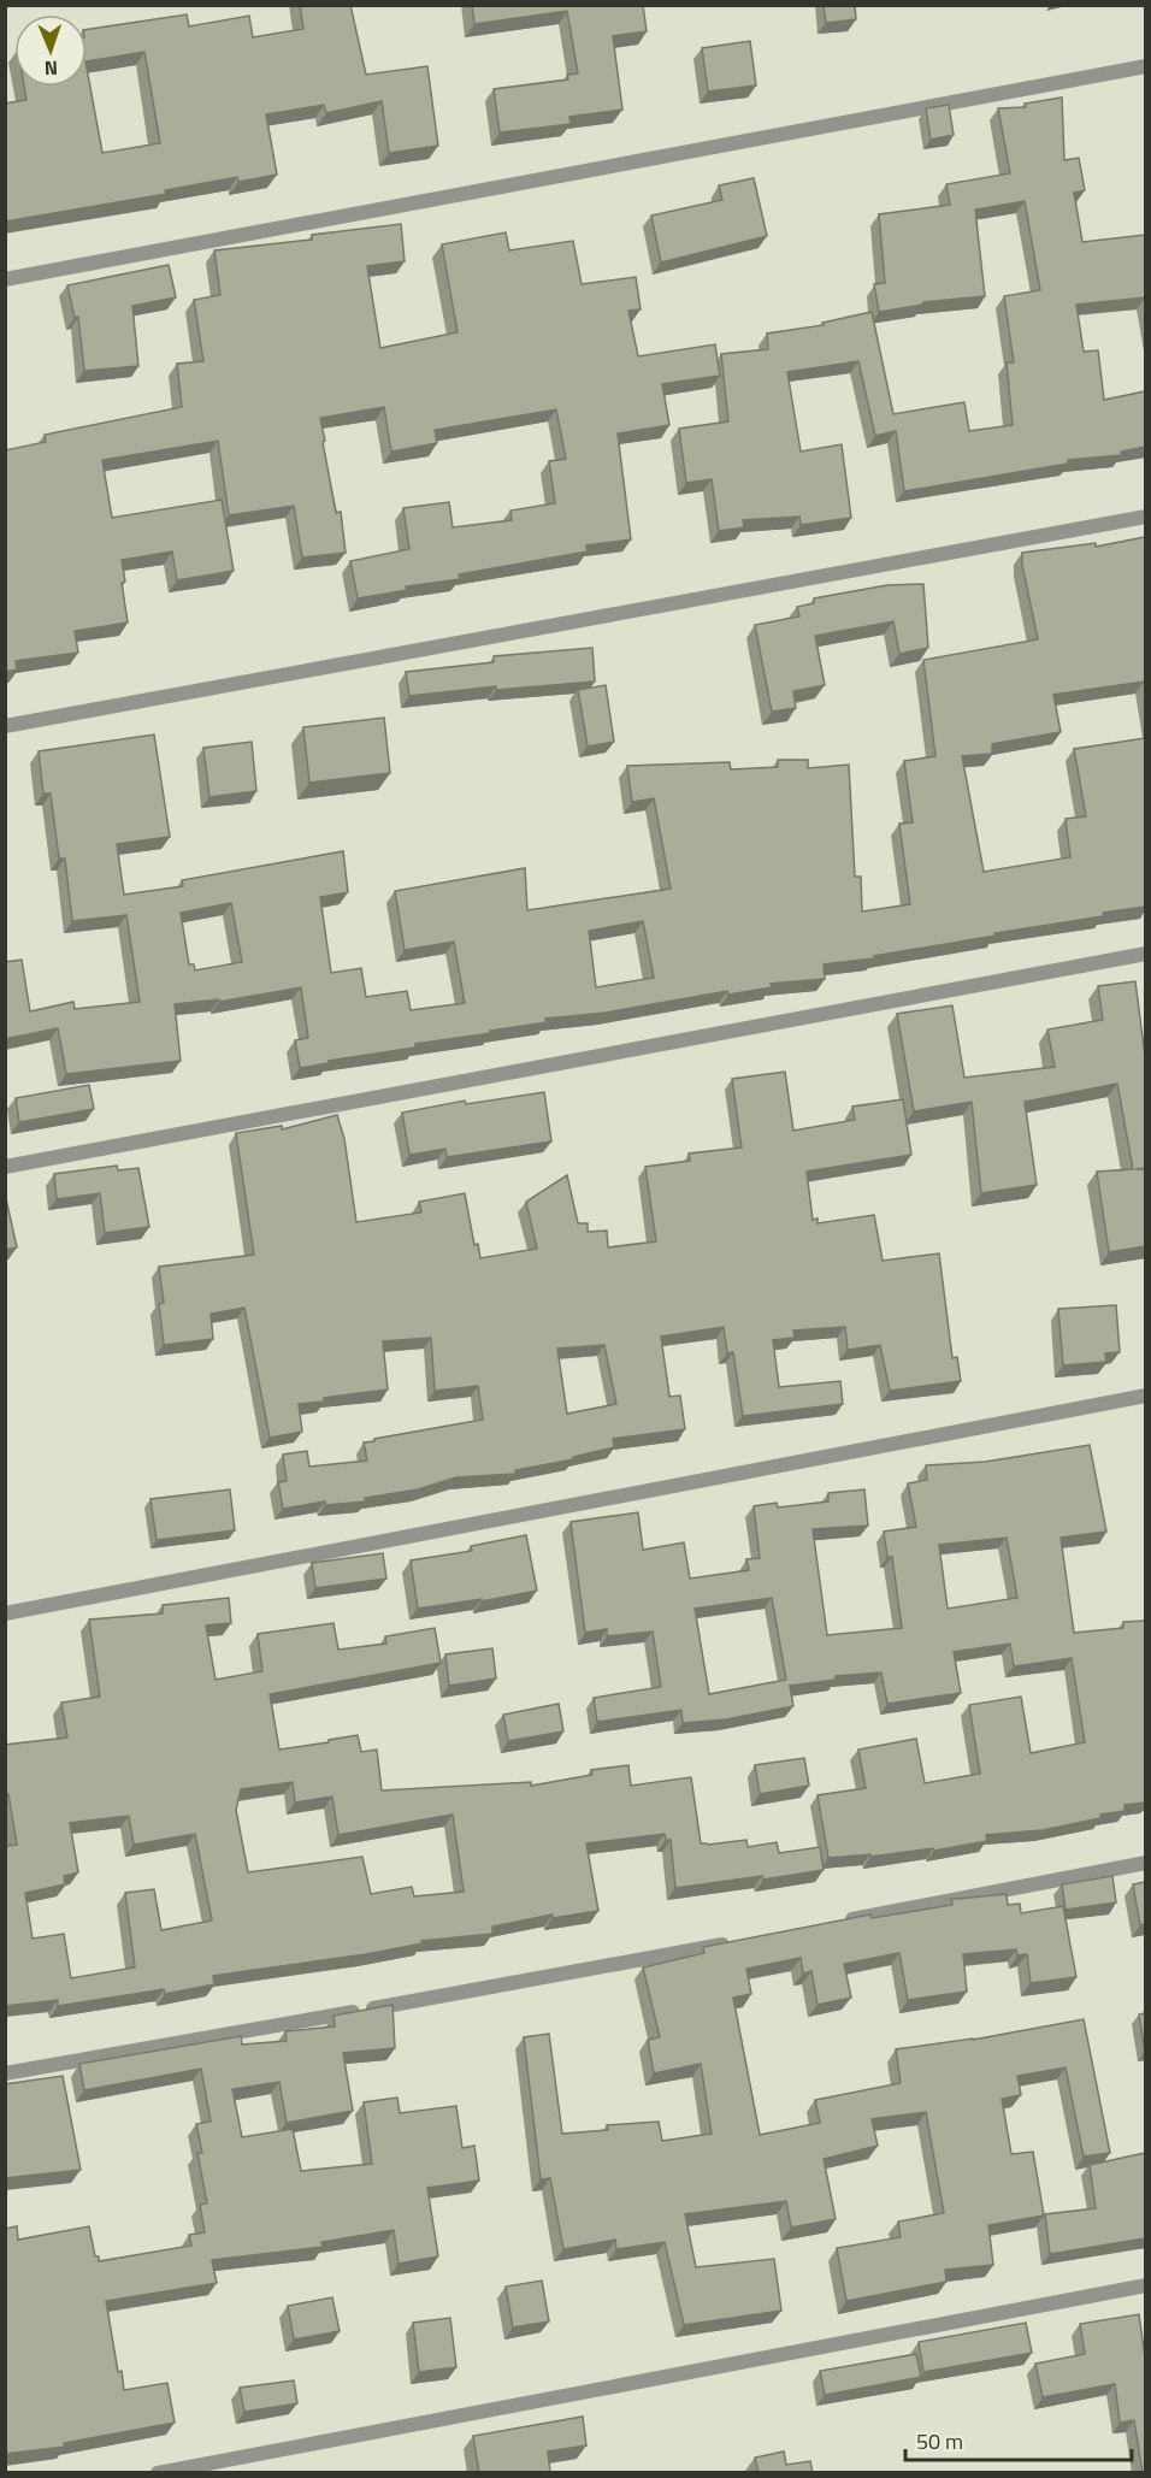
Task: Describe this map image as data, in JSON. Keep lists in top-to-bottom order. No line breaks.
{"scale_bar":"50 m","north":"bottom"}
